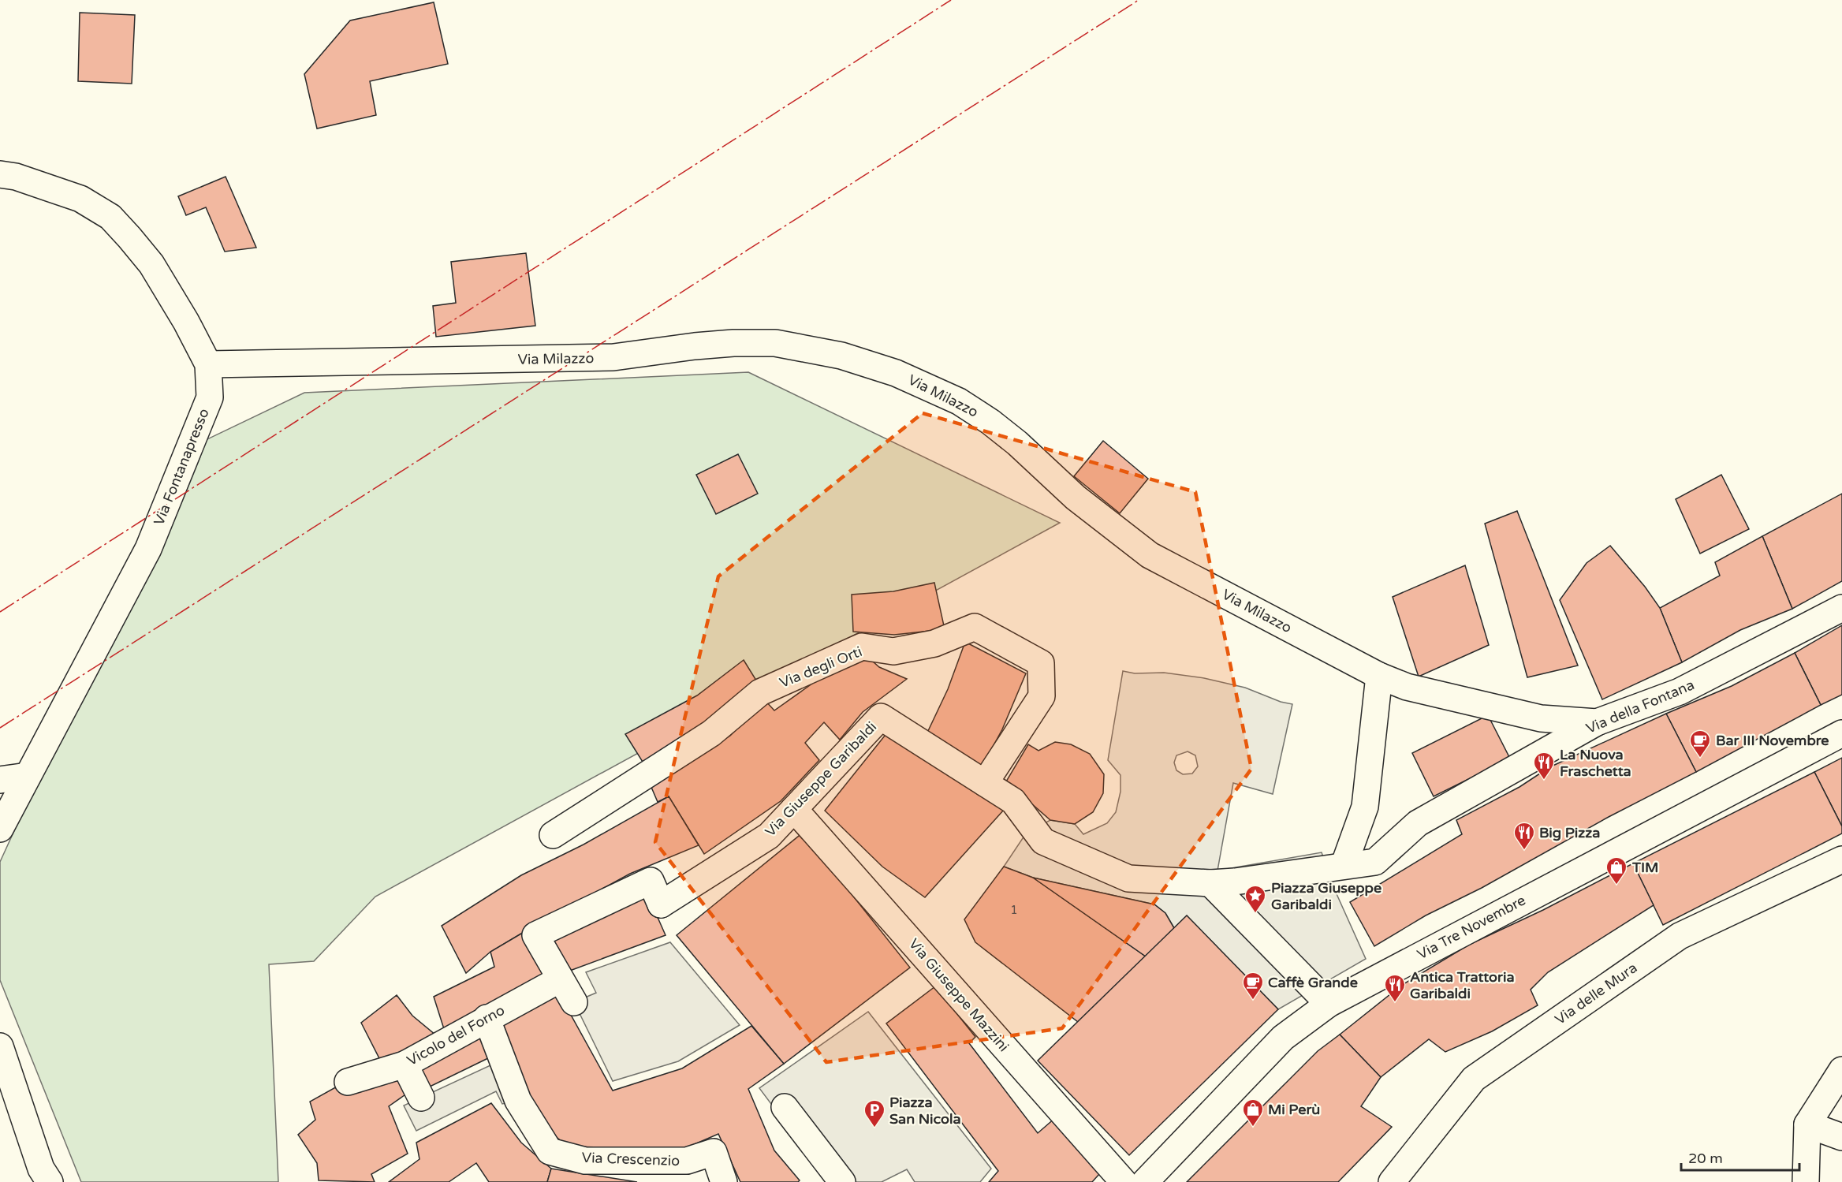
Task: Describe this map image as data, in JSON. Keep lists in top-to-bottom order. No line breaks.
{"streets":{"street":["Via Milazzo","Via Fontanapresso","Via degli Orti","Via della Fontana","Via Giuseppe Garibaldi","Via Tre Novembre","Via delle Mura","Via Giuseppe Mazzini","Vicolo del Forno","Via Crescenzio"]},"crossings":[["Via Milazzo","Via Fontanapresso"],["Via Milazzo","Via della Fontana"],["Via degli Orti","Via Giuseppe Garibaldi"],["Via Giuseppe Garibaldi","Via Giuseppe Mazzini"],["Via Giuseppe Garibaldi","Vicolo del Forno"],["Vicolo del Forno","Via Crescenzio"]],"places":{"cafe":["Bar III Novembre","Caffè Grande"],"restaurant":["La Nuova Fraschetta","Big Pizza","Antica Trattoria Garibaldi"],"shop":["TIM","Mi Perù"],"place":["Piazza Giuseppe Garibaldi"],"parking":["Piazza San Nicola"]},"house_numbers":["1"],"scale_bar":"20 m"}
